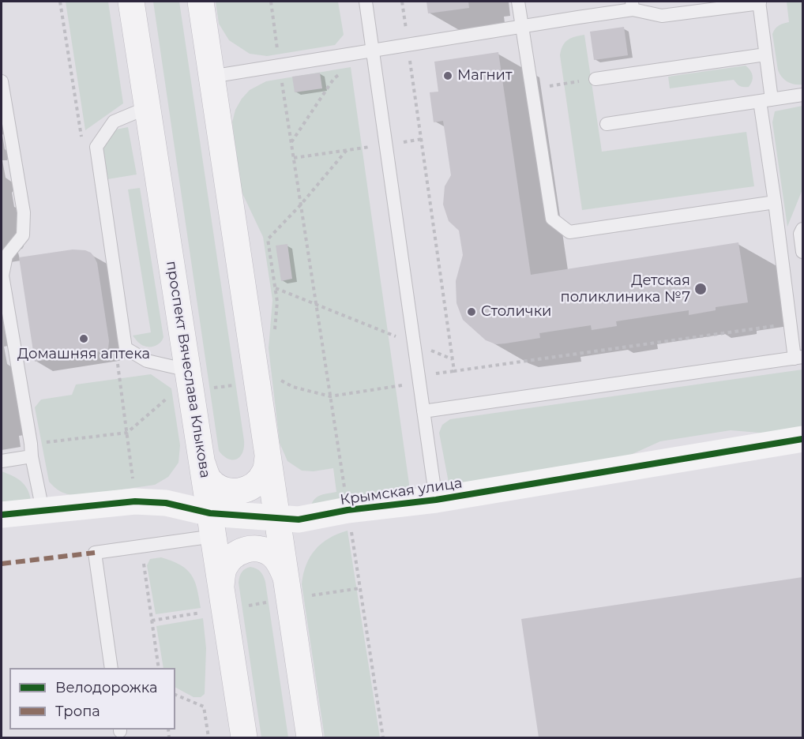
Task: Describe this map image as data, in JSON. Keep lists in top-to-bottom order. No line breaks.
{"streets":{"main road":["проспект Вячеслава Клыкова","Крымская улица"]},"crossings":[["проспект Вячеслава Клыкова","Крымская улица"]],"places":["Магнит","Детская поликлиника №7","Столички","Домашняя аптека"],"legend":["Велодорожка","Тропа"]}
